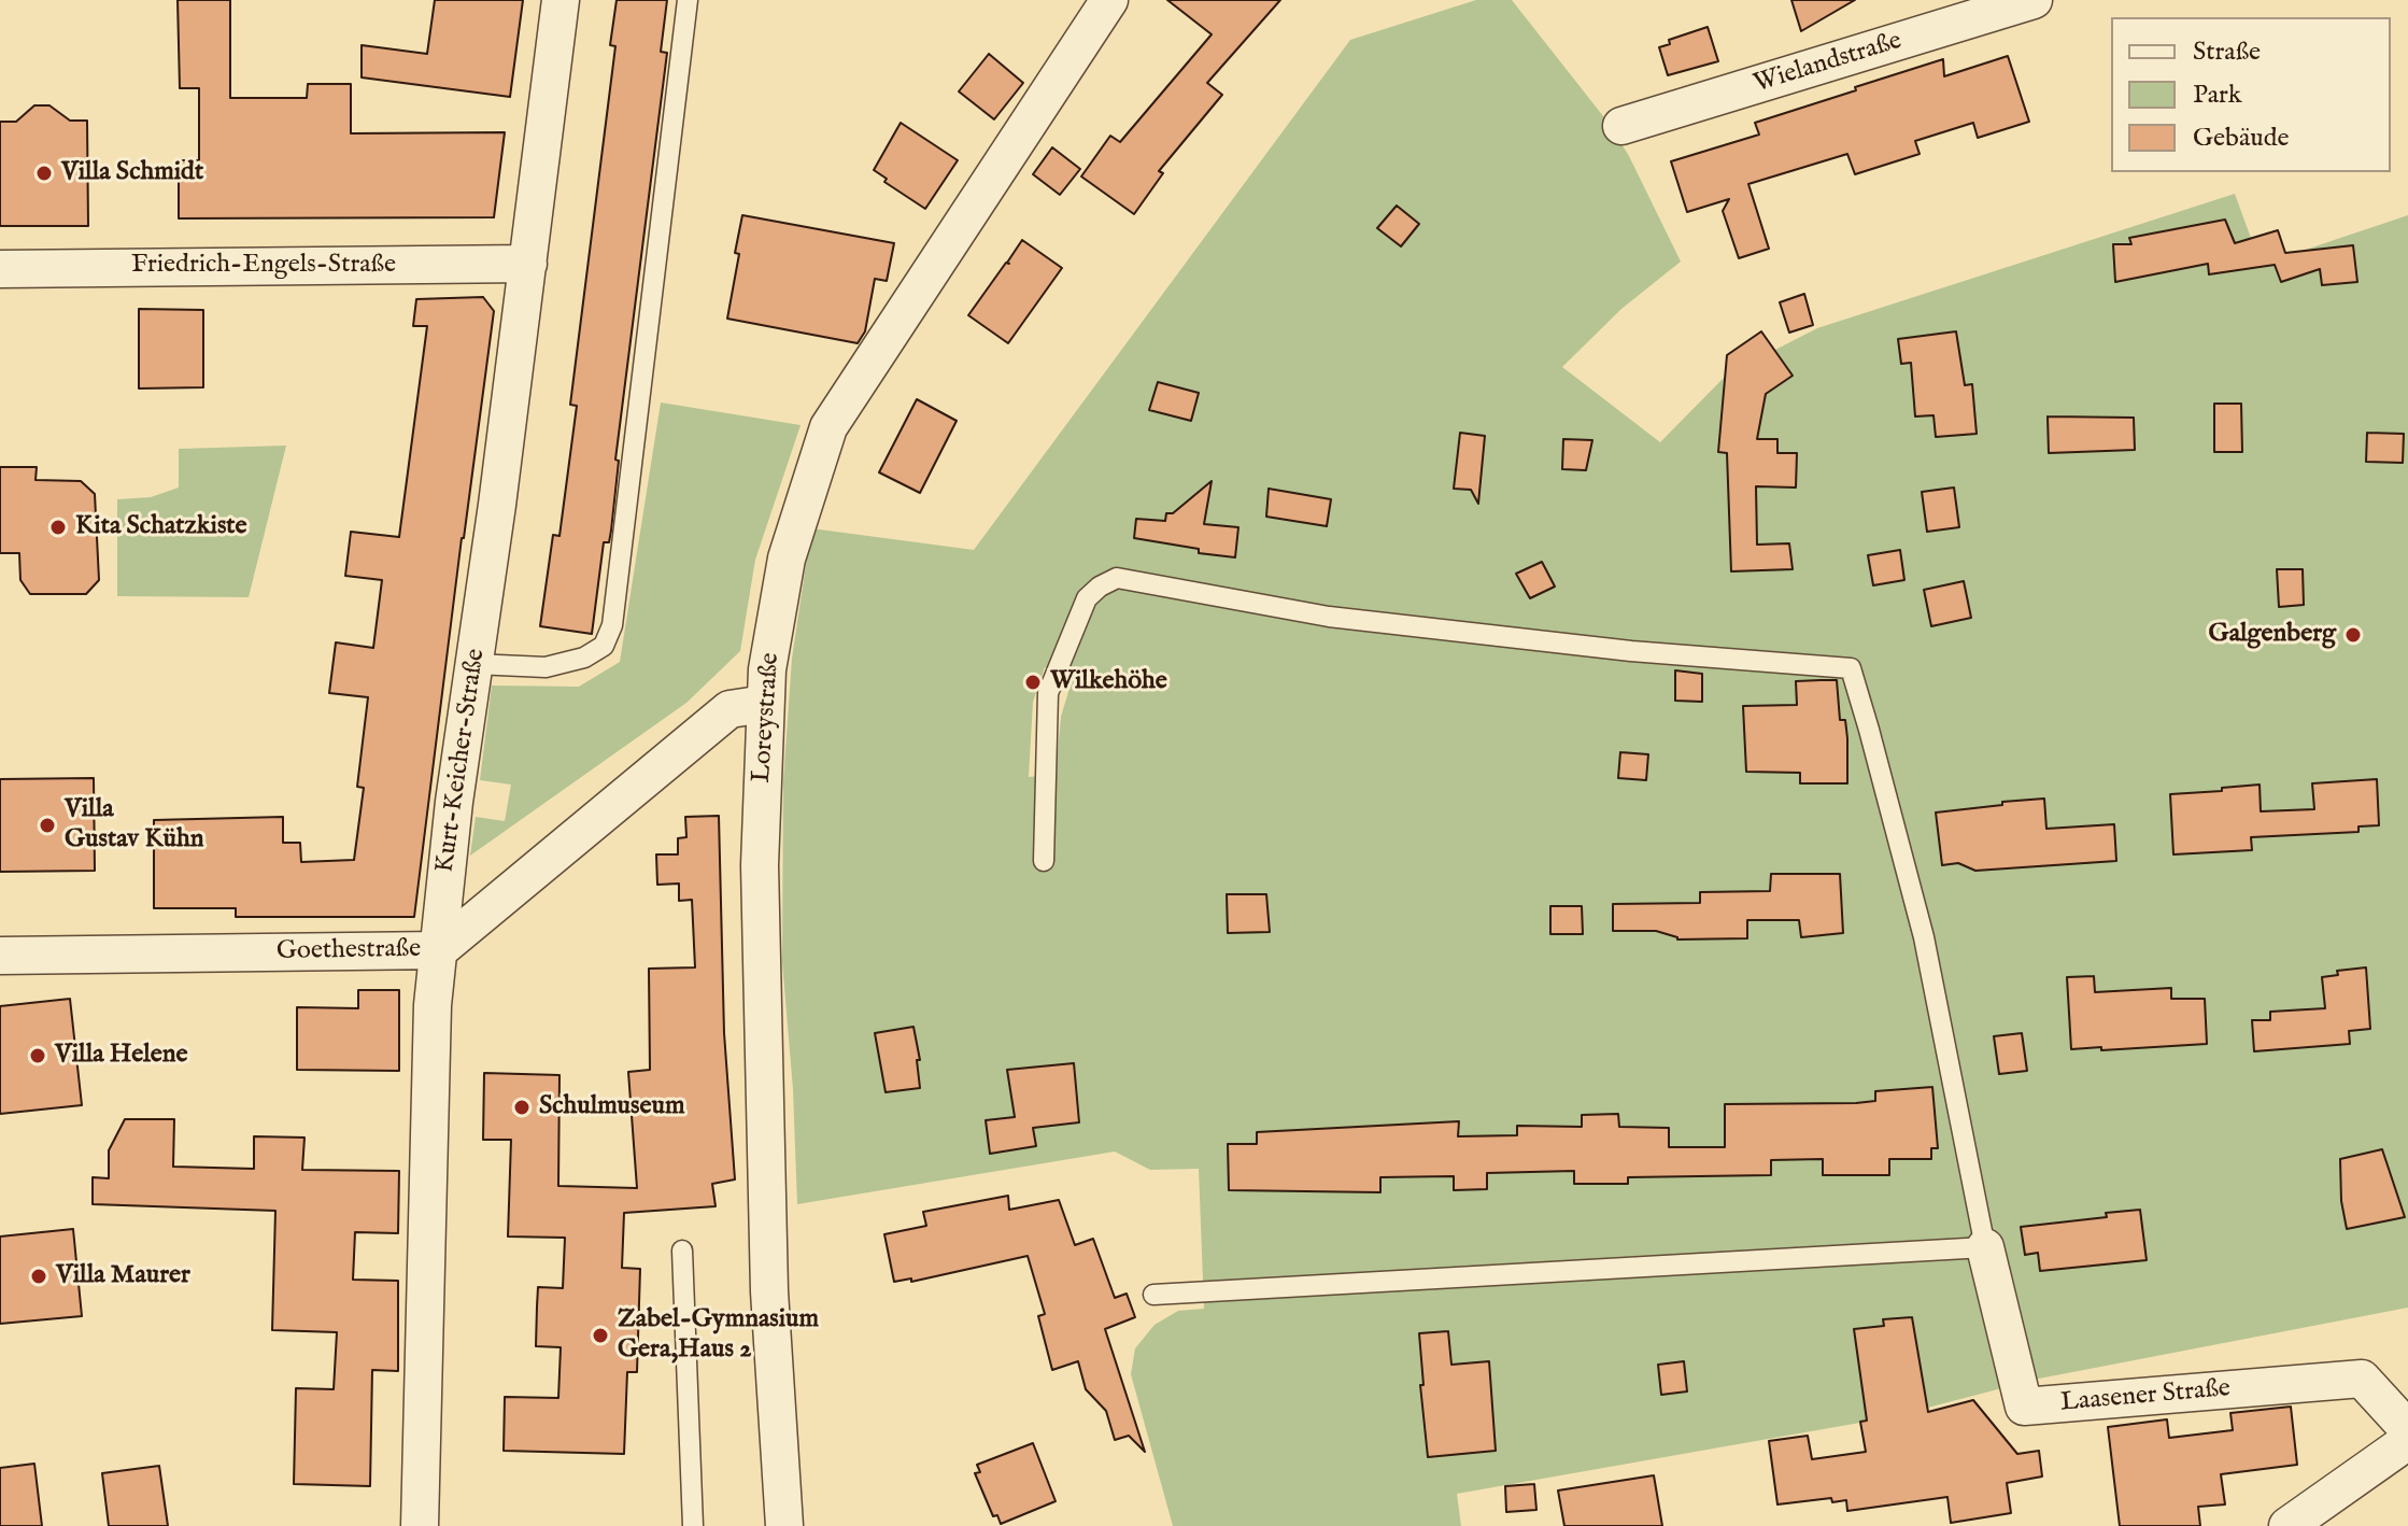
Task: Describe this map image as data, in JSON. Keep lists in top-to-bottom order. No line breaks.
{"streets":{"street":["Wielandstraße","Friedrich-Engels-Straße","Loreystraße","Kurt-Keicher-Straße","Goethestraße","Laasener Straße"]},"crossings":[["Friedrich-Engels-Straße","Kurt-Keicher-Straße"],["Loreystraße","Goethestraße"],["Kurt-Keicher-Straße","Goethestraße"]],"places":["Villa Schmidt","Kita Schatzkiste","Galgenberg","Wilkehöhe","Villa Gustav Kühn","Villa Helene","Schulmuseum","Villa Maurer","Zabel-Gymnasium Gera,Haus 2"],"legend":["Straße","Park","Gebäude"]}
